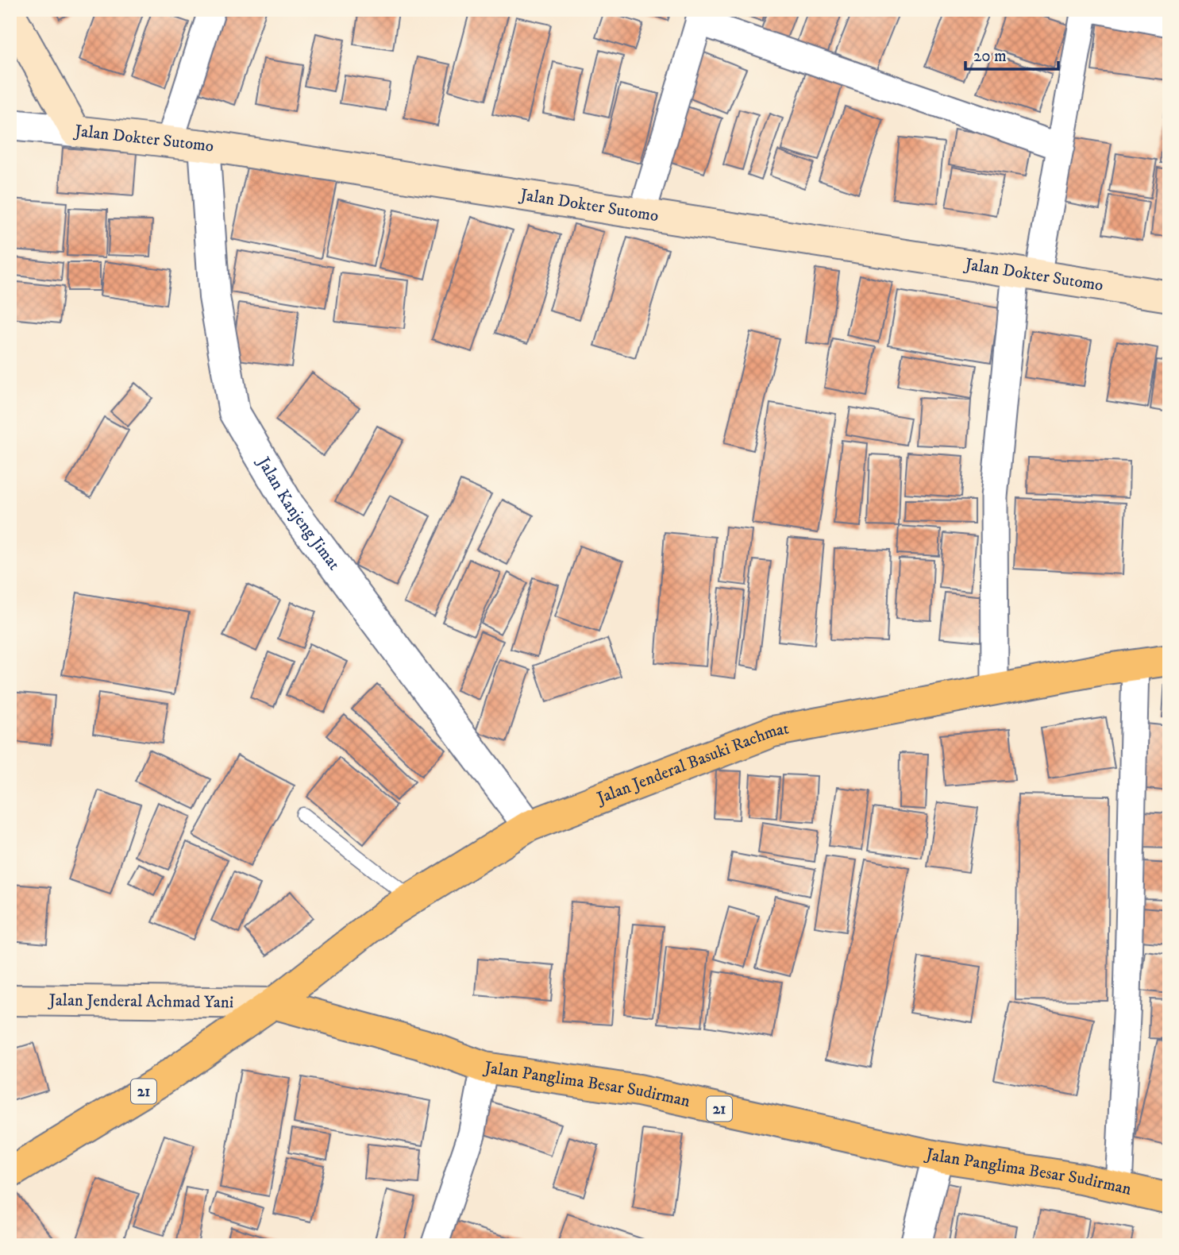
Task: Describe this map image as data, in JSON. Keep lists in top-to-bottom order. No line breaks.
{"streets":{"main road":["Jalan Dokter Sutomo","Jalan Jenderal Basuki Rachmat","Jalan Jenderal Achmad Yani","Jalan Panglima Besar Sudirman","21"],"street":["Jalan Kanjeng Jimat"]},"crossings":[["Jalan Dokter Sutomo","Jalan Kanjeng Jimat"],["Jalan Kanjeng Jimat","Jalan Jenderal Basuki Rachmat"],["Jalan Jenderal Basuki Rachmat","Jalan Jenderal Achmad Yani"],["Jalan Jenderal Basuki Rachmat","Jalan Panglima Besar Sudirman"],["Jalan Jenderal Basuki Rachmat","21"],["Jalan Jenderal Achmad Yani","Jalan Panglima Besar Sudirman"],["Jalan Jenderal Achmad Yani","21"],["Jalan Panglima Besar Sudirman","21"]],"scale_bar":"20 m"}
